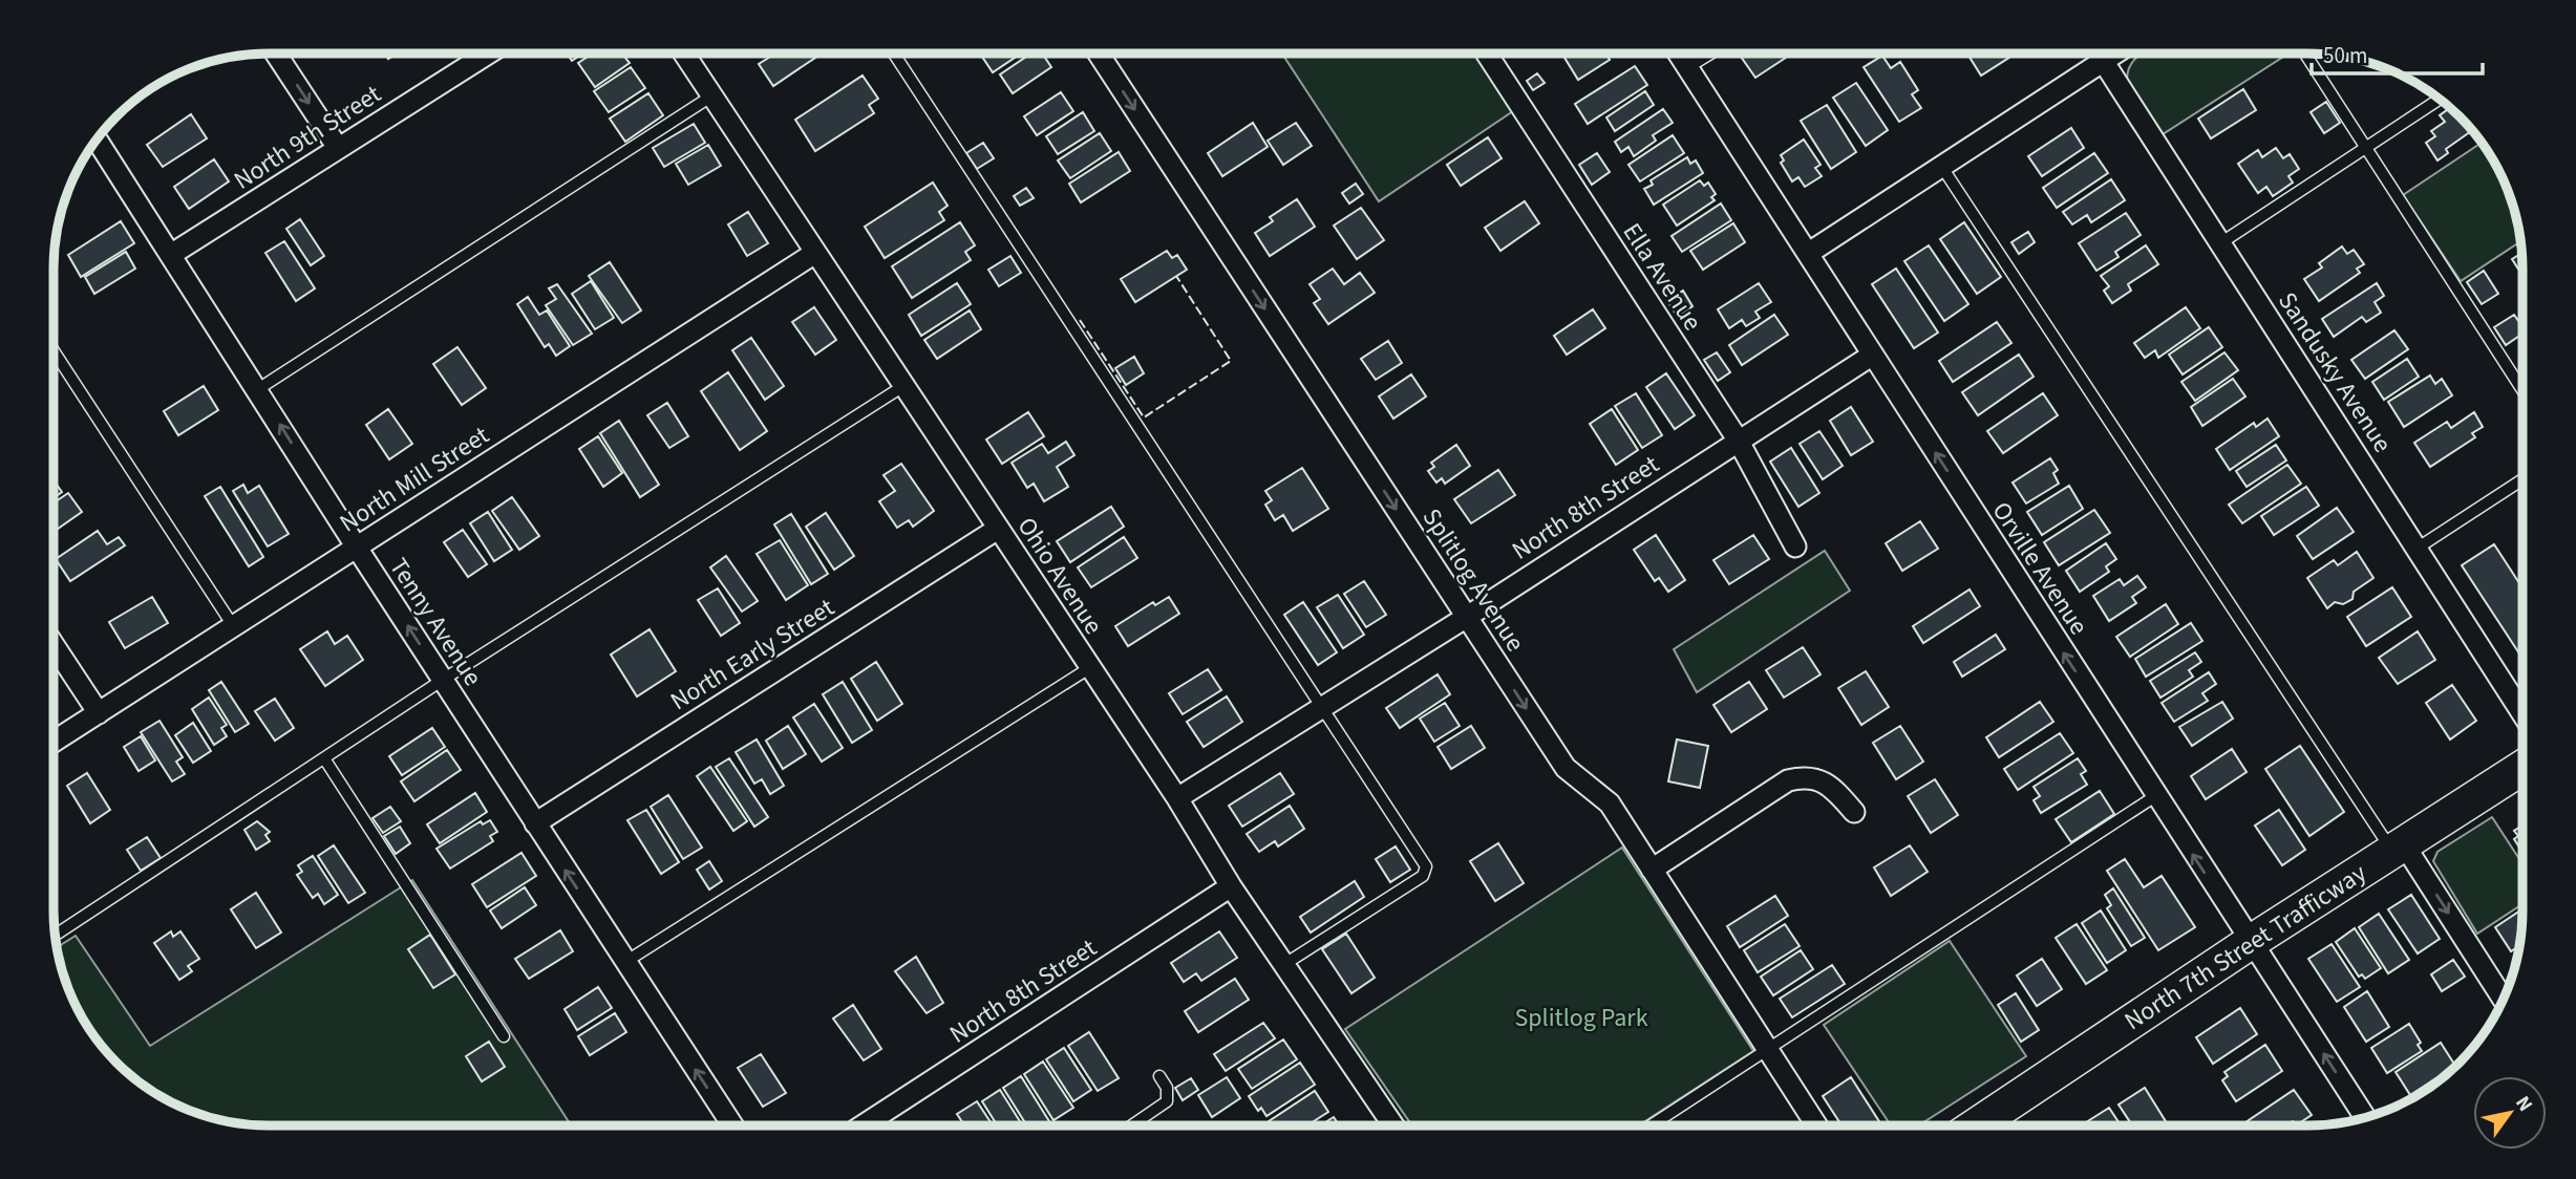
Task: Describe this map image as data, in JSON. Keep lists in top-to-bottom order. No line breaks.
{"streets":{"main road":["North 7th Street Trafficway"],"street":["North 9th Street","Ella Avenue","Sandusky Avenue","North Mill Street","North 8th Street","Orville Avenue","Ohio Avenue","Splitlog Avenue","Tenny Avenue","North Early Street"]},"crossings":[["North 9th Street","Tenny Avenue"],["Ella Avenue","North 8th Street"],["North Mill Street","Ohio Avenue"],["North Mill Street","Tenny Avenue"],["North 8th Street","Orville Avenue"],["North 8th Street","Ohio Avenue"],["North 8th Street","Splitlog Avenue"],["Orville Avenue","North 7th Street Trafficway"],["Ohio Avenue","North Early Street"],["Tenny Avenue","North Early Street"]],"one_way":["Orville Avenue","Splitlog Avenue","Tenny Avenue"],"parks":["Splitlog Park"],"scale_bar":"50 m","north":"top right"}
